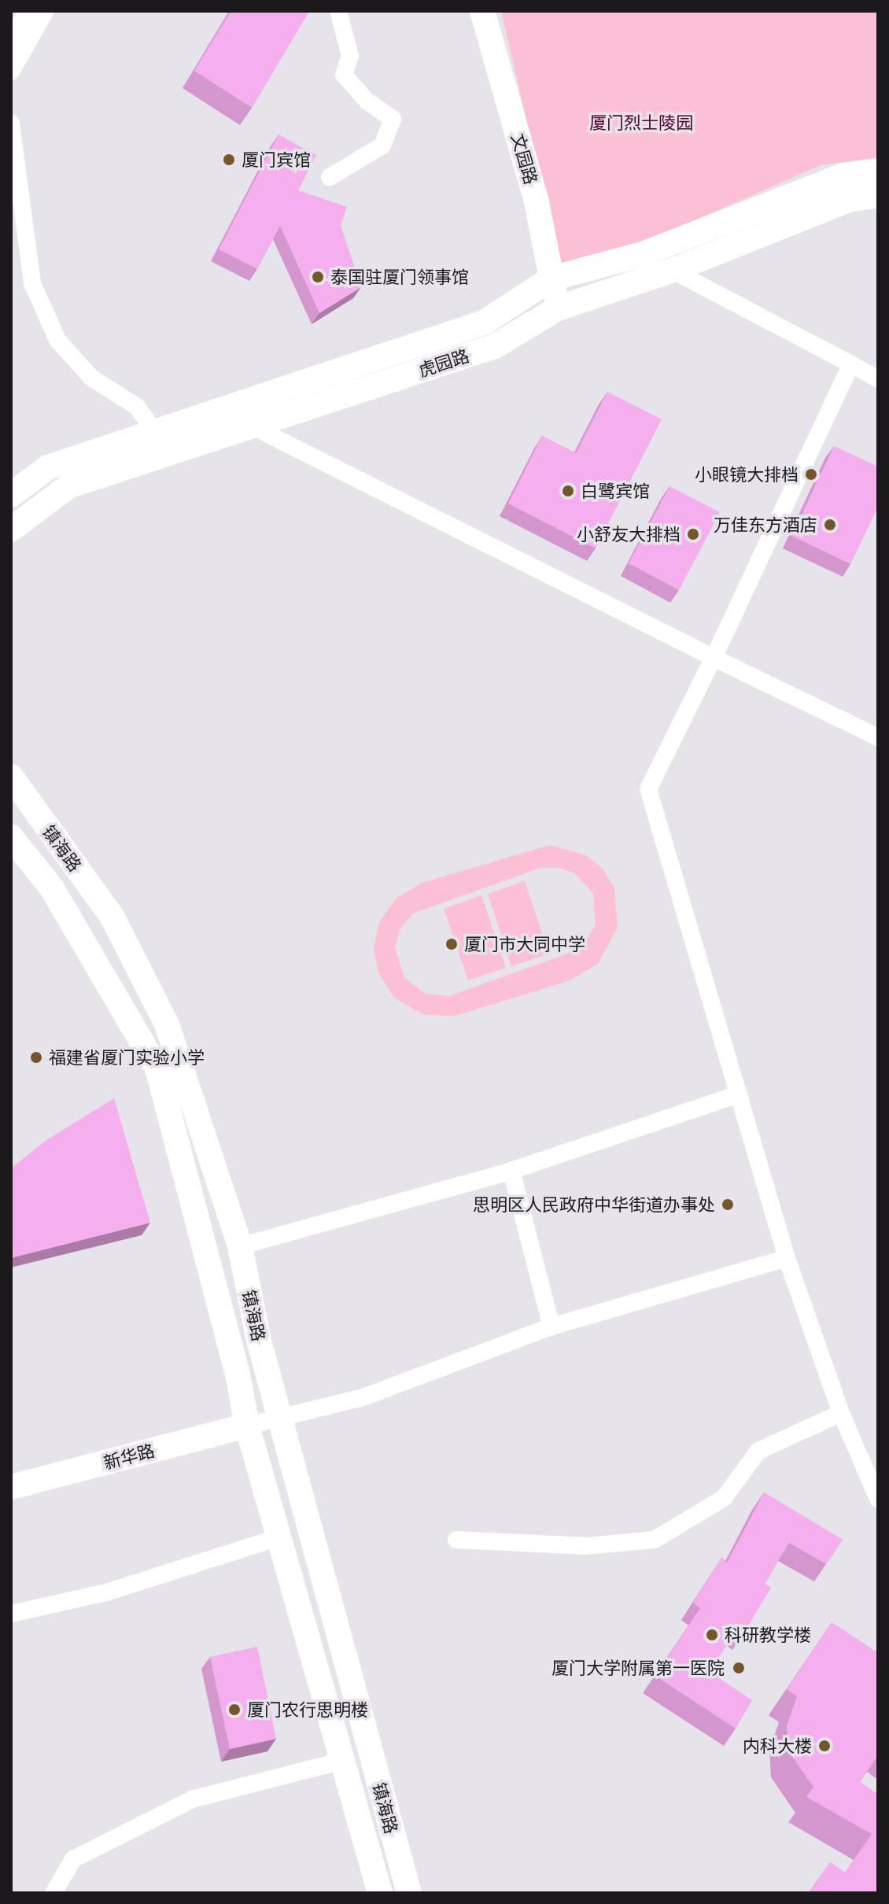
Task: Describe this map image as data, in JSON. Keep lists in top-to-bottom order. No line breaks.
{"streets":{"main road":["文园路","虎园路","镇海路","新华路"]},"crossings":[["文园路","虎园路"],["镇海路","新华路"]],"parks":["厦门烈士陵园"],"places":["厦门宾馆","泰国驻厦门领事馆","小眼镜大排档","白鹭宾馆","万佳东方酒店","小舒友大排档","厦门市大同中学","福建省厦门实验小学","思明区人民政府中华街道办事处","科研教学楼","厦门大学附属第一医院","厦门农行思明楼","内科大楼"]}
